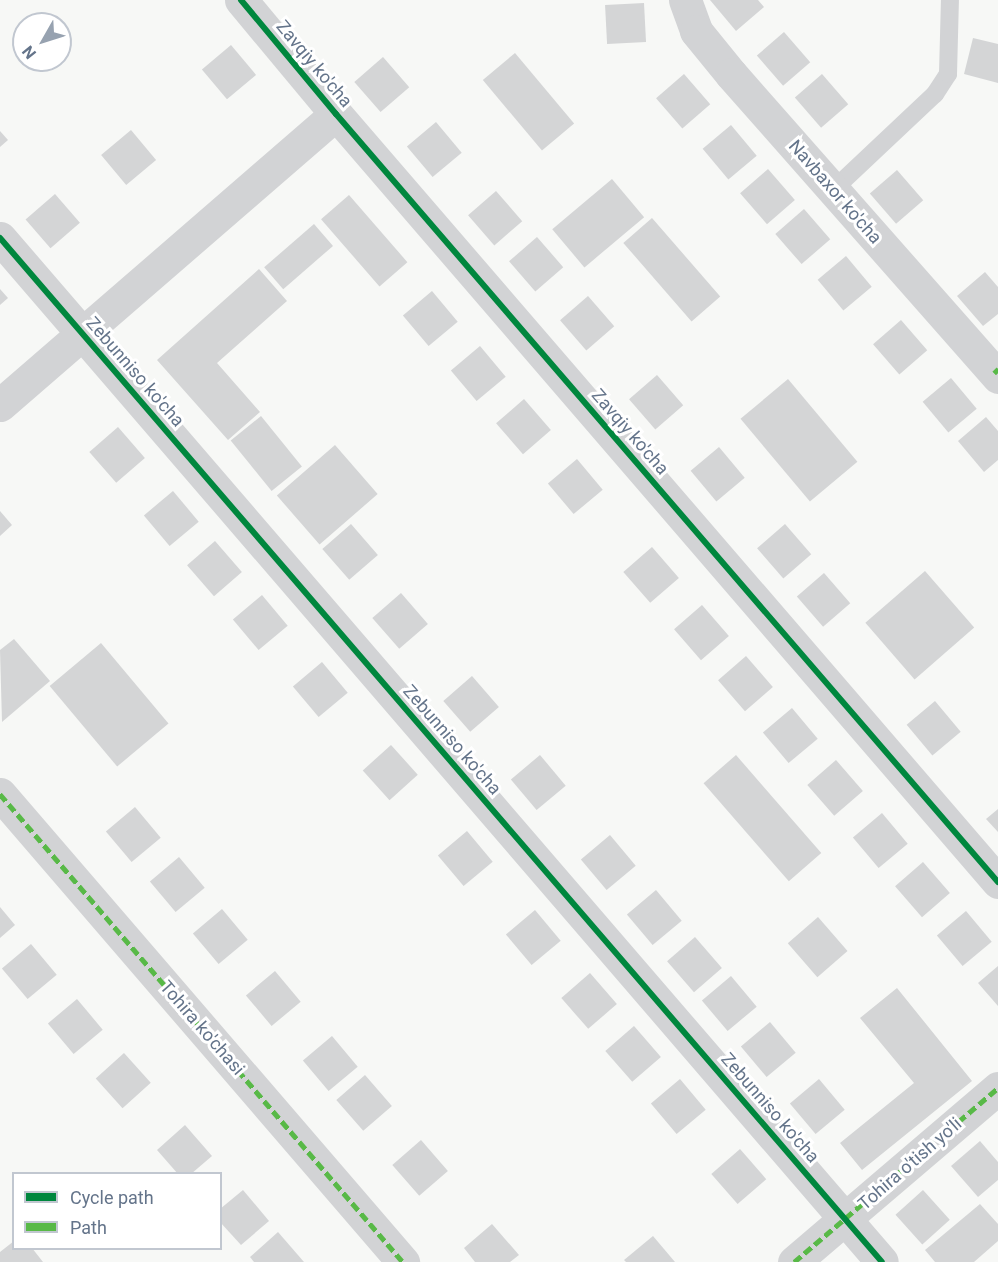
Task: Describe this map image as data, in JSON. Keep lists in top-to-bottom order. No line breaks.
{"streets":{"street":["Zavqiy ko'cha","Navbaxor ko'cha","Zebunniso ko'cha","Tohira ko'chasi","Tohira o'tish yo'li"]},"crossings":[["Zebunniso ko'cha","Tohira o'tish yo'li"]],"legend":["Cycle path","Path"],"north":"bottom left"}
